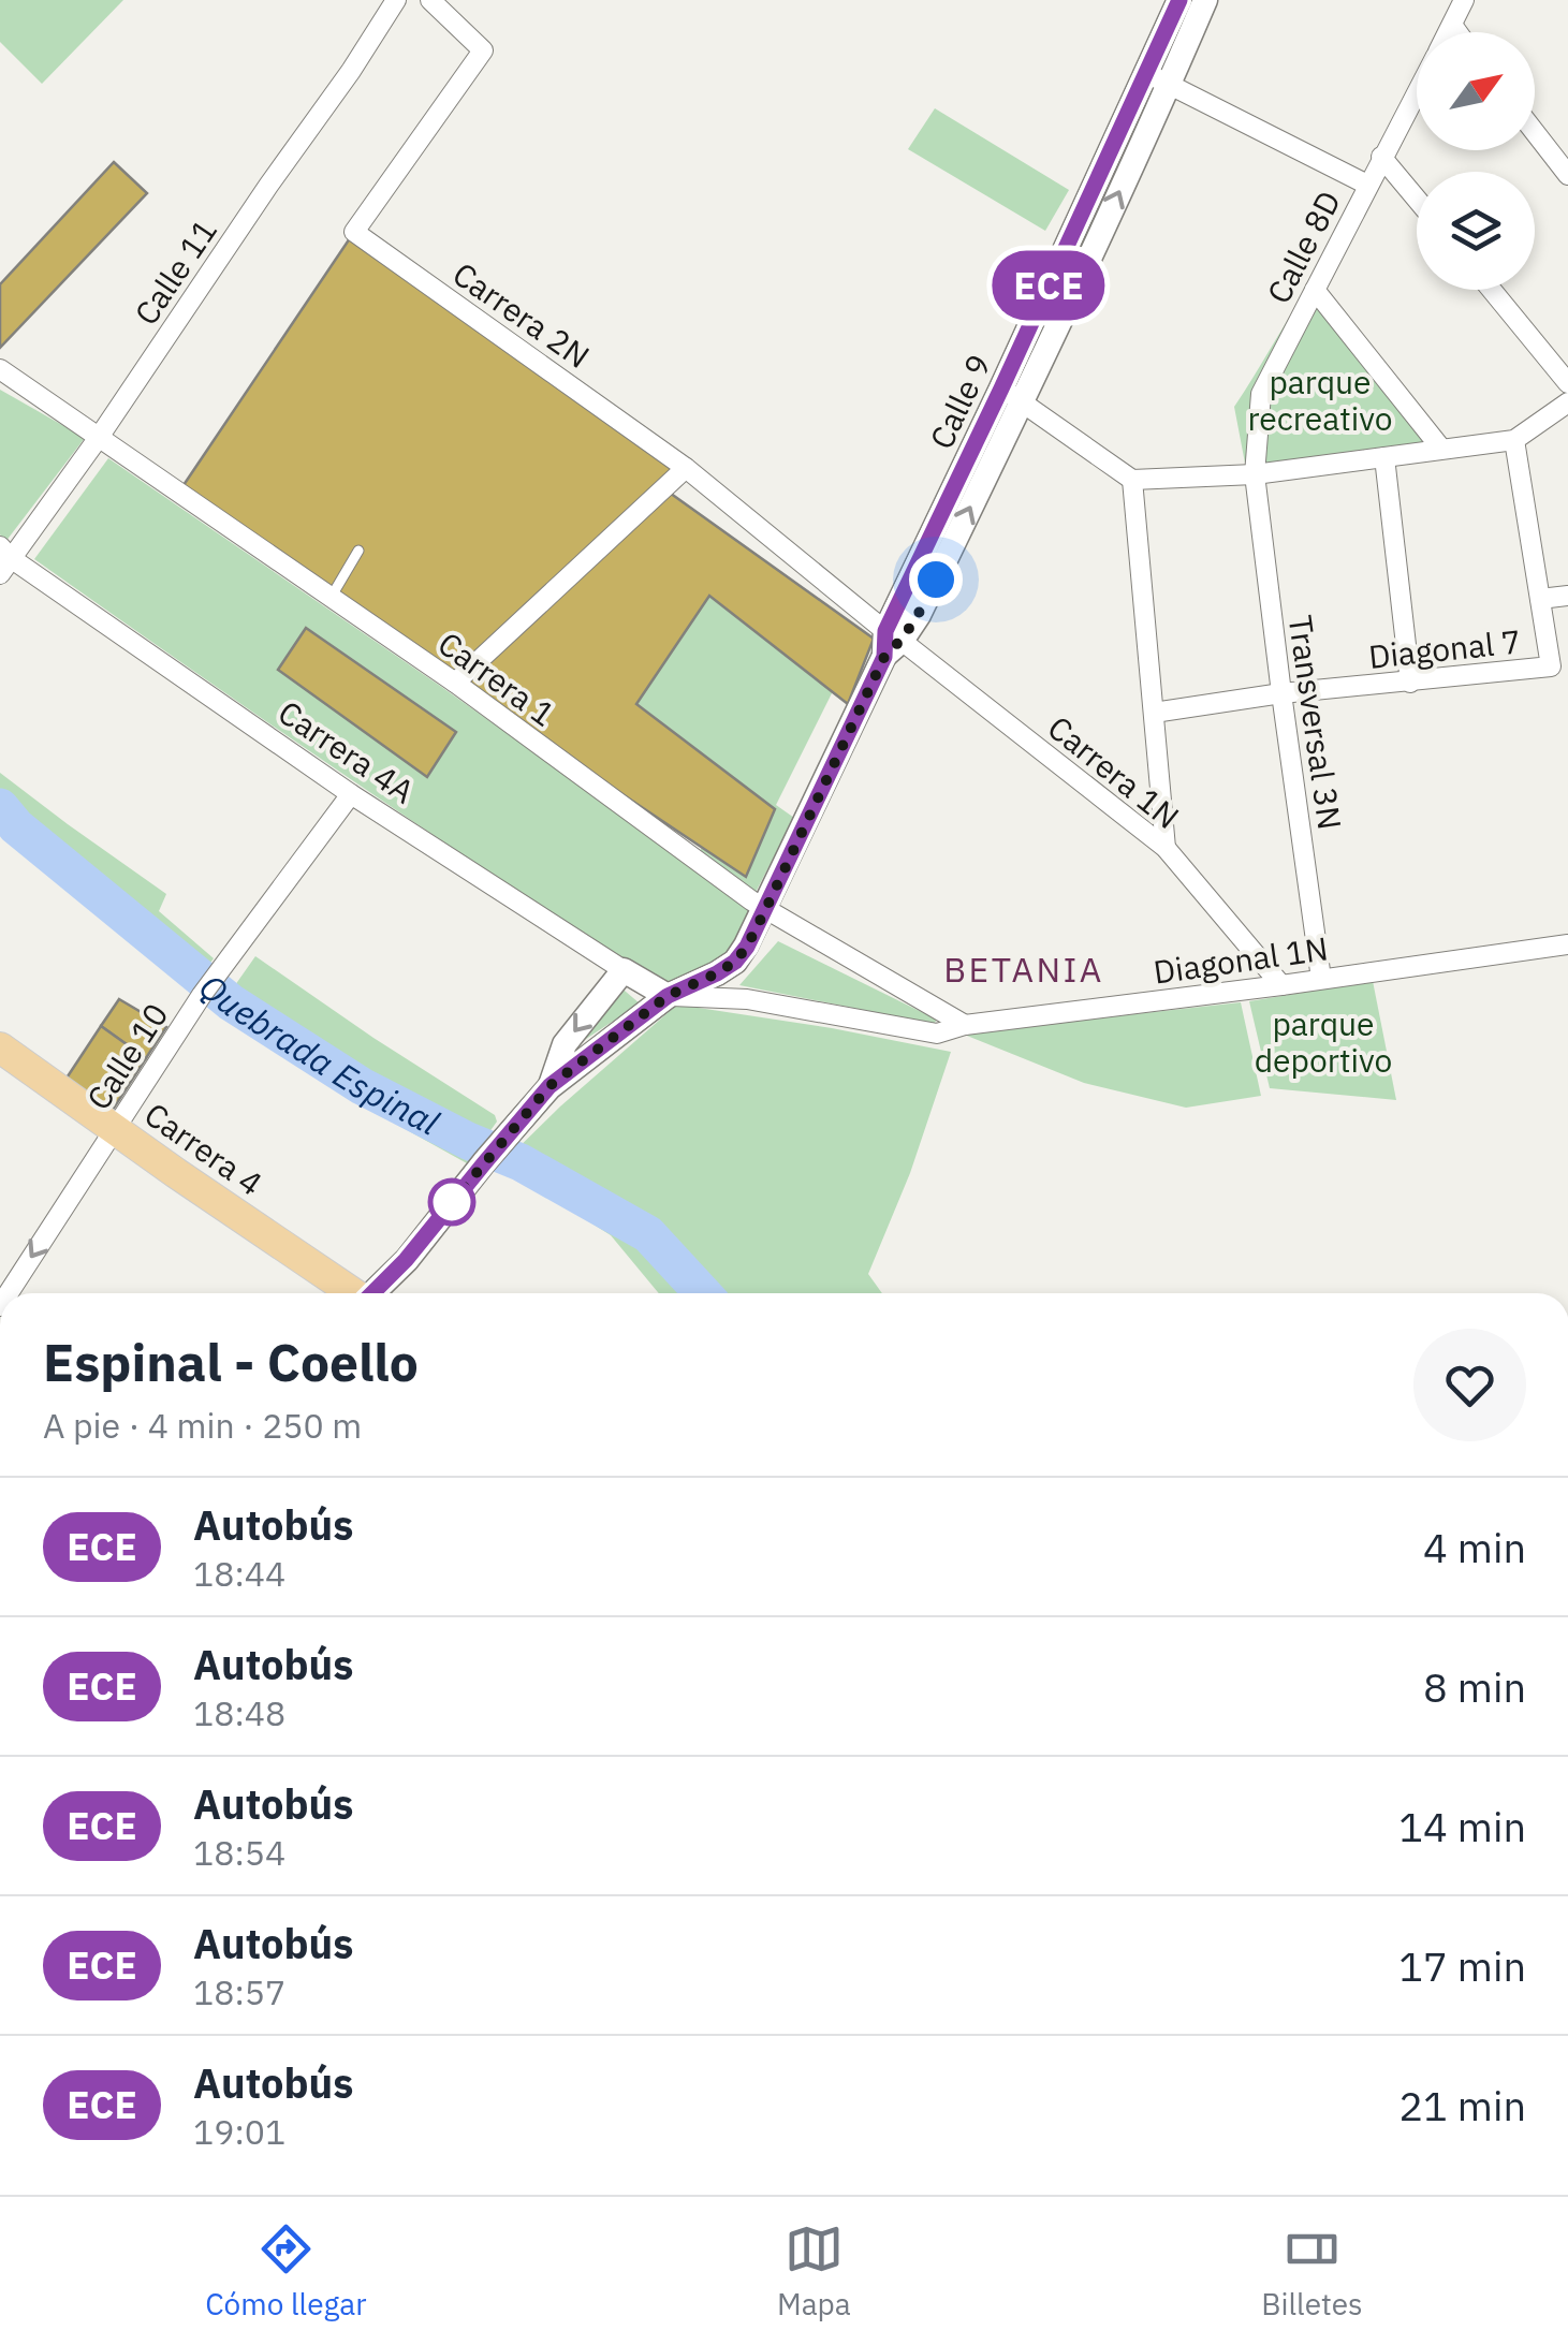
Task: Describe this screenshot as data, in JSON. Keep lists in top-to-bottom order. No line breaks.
{"streets":{"main road":["Carrera 4"],"street":["Calle 8D","Calle 11","Carrera 2N","Calle 9","Diagonal 7","Carrera 1","Transversal 3N","Carrera 4A","Carrera 1N","Diagonal 1N","Calle 10"]},"crossings":[["Calle 8D","Transversal 3N"],["Calle 11","Carrera 1"],["Calle 11","Carrera 4A"],["Carrera 2N","Calle 9"],["Carrera 2N","Carrera 1N"],["Calle 9","Carrera 1"],["Calle 9","Carrera 4A"],["Calle 9","Carrera 1N"],["Calle 9","Diagonal 1N"],["Diagonal 7","Transversal 3N"],["Carrera 1","Diagonal 1N"],["Transversal 3N","Diagonal 1N"],["Carrera 4A","Diagonal 1N"],["Carrera 4A","Calle 10"],["Carrera 1N","Diagonal 1N"],["Calle 10","Carrera 4"]],"districts":["BETANIA"],"water":["Quebrada Espinal"],"parks":["parque recreativo","parque deportivo"],"lines":["bus line ECE"],"north":"top right","page":{"on_map":"ECE","heading":["Espinal - Coello","A pie · 4 min · 250 m"],"list":[{"mark":"ECE","name":"Autobús","note":"18:44","value":"4 min"},{"mark":"ECE","name":"Autobús","note":"18:48","value":"8 min"},{"mark":"ECE","name":"Autobús","note":"18:54","value":"14 min"},{"mark":"ECE","name":"Autobús","note":"18:57","value":"17 min"},{"mark":"ECE","name":"Autobús","note":"19:01","value":"21 min"}],"tabs":["Cómo llegar","Mapa","Billetes"]}}
